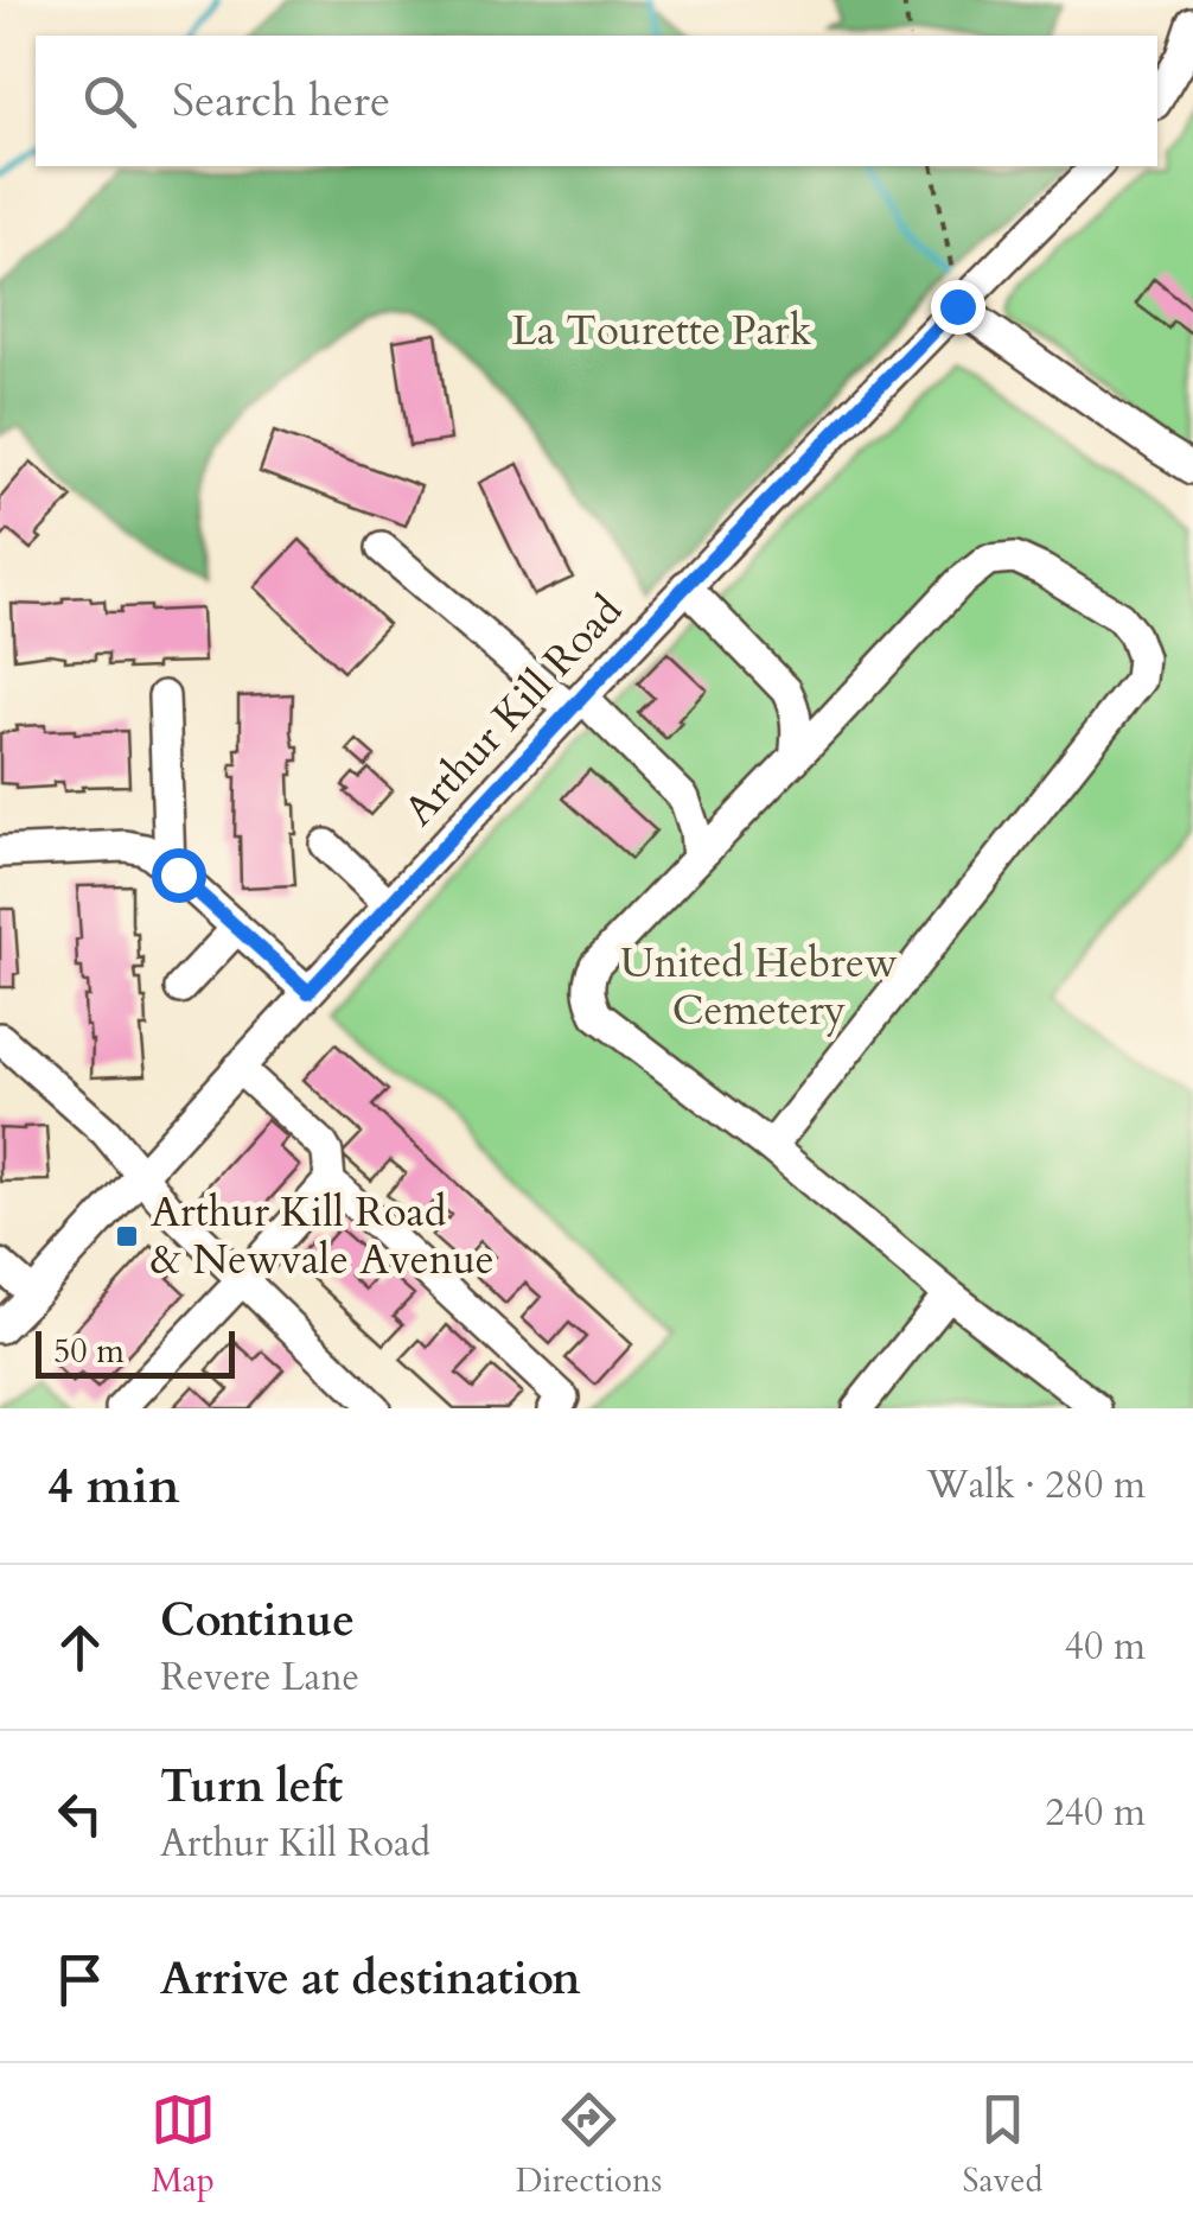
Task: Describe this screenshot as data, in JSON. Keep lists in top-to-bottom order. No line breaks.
{"streets":{"street":["Arthur Kill Road"]},"parks":["La Tourette Park","United Hebrew Cemetery"],"places":{"transit":["Arthur Kill Road & Newvale Avenue"]},"scale_bar":"50 m","page":{"search":"Search here","scale":"50 m","heading":["4 min","Walk · 280 m"],"list":[["Continue","Revere Lane","40 m"],["Turn left","Arthur Kill Road","240 m"],"Arrive at destination"],"nav":["Map","Directions","Saved"]}}
